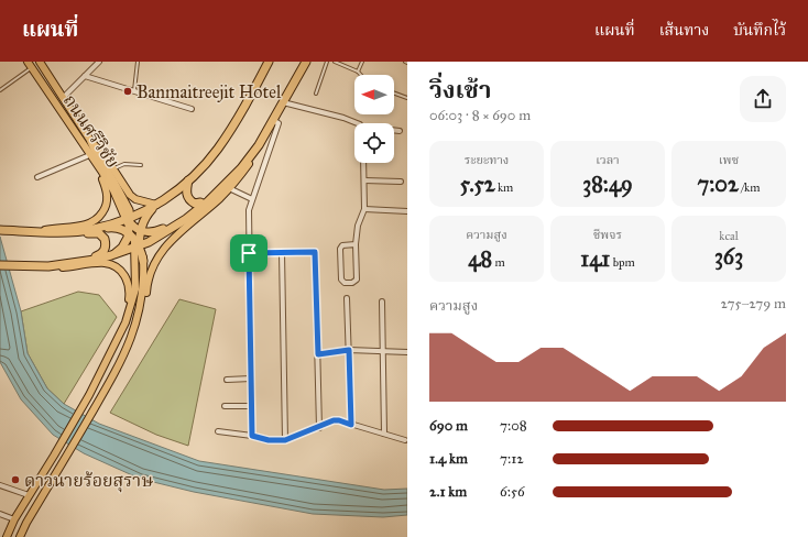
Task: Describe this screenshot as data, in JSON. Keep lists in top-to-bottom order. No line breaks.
{"streets":{"main road":["ถนนศรีวิชัย"]},"places":["Banmaitreejit Hotel","ดาวนายร้อยสุราษ"],"north":"left","page":{"header":"แผนที่","nav":["แผนที่","เส้นทาง","บันทึกไว้"],"heading":["วิ่งเช้า","06:03 · 8 × 690 m"],"stats":[["ระยะทาง","5.52 km"],["เวลา","38:49"],["เพซ","7:02 /km"],["ความสูง","48 m"],["ชีพจร","141 bpm"],["kcal","363"]],"chart":["ความสูง","275–279 m"],"list":[{"name":"690 m","note":"7:08"},{"name":"1.4 km","note":"7:12"},{"name":"2.1 km","note":"6:56"}]}}
